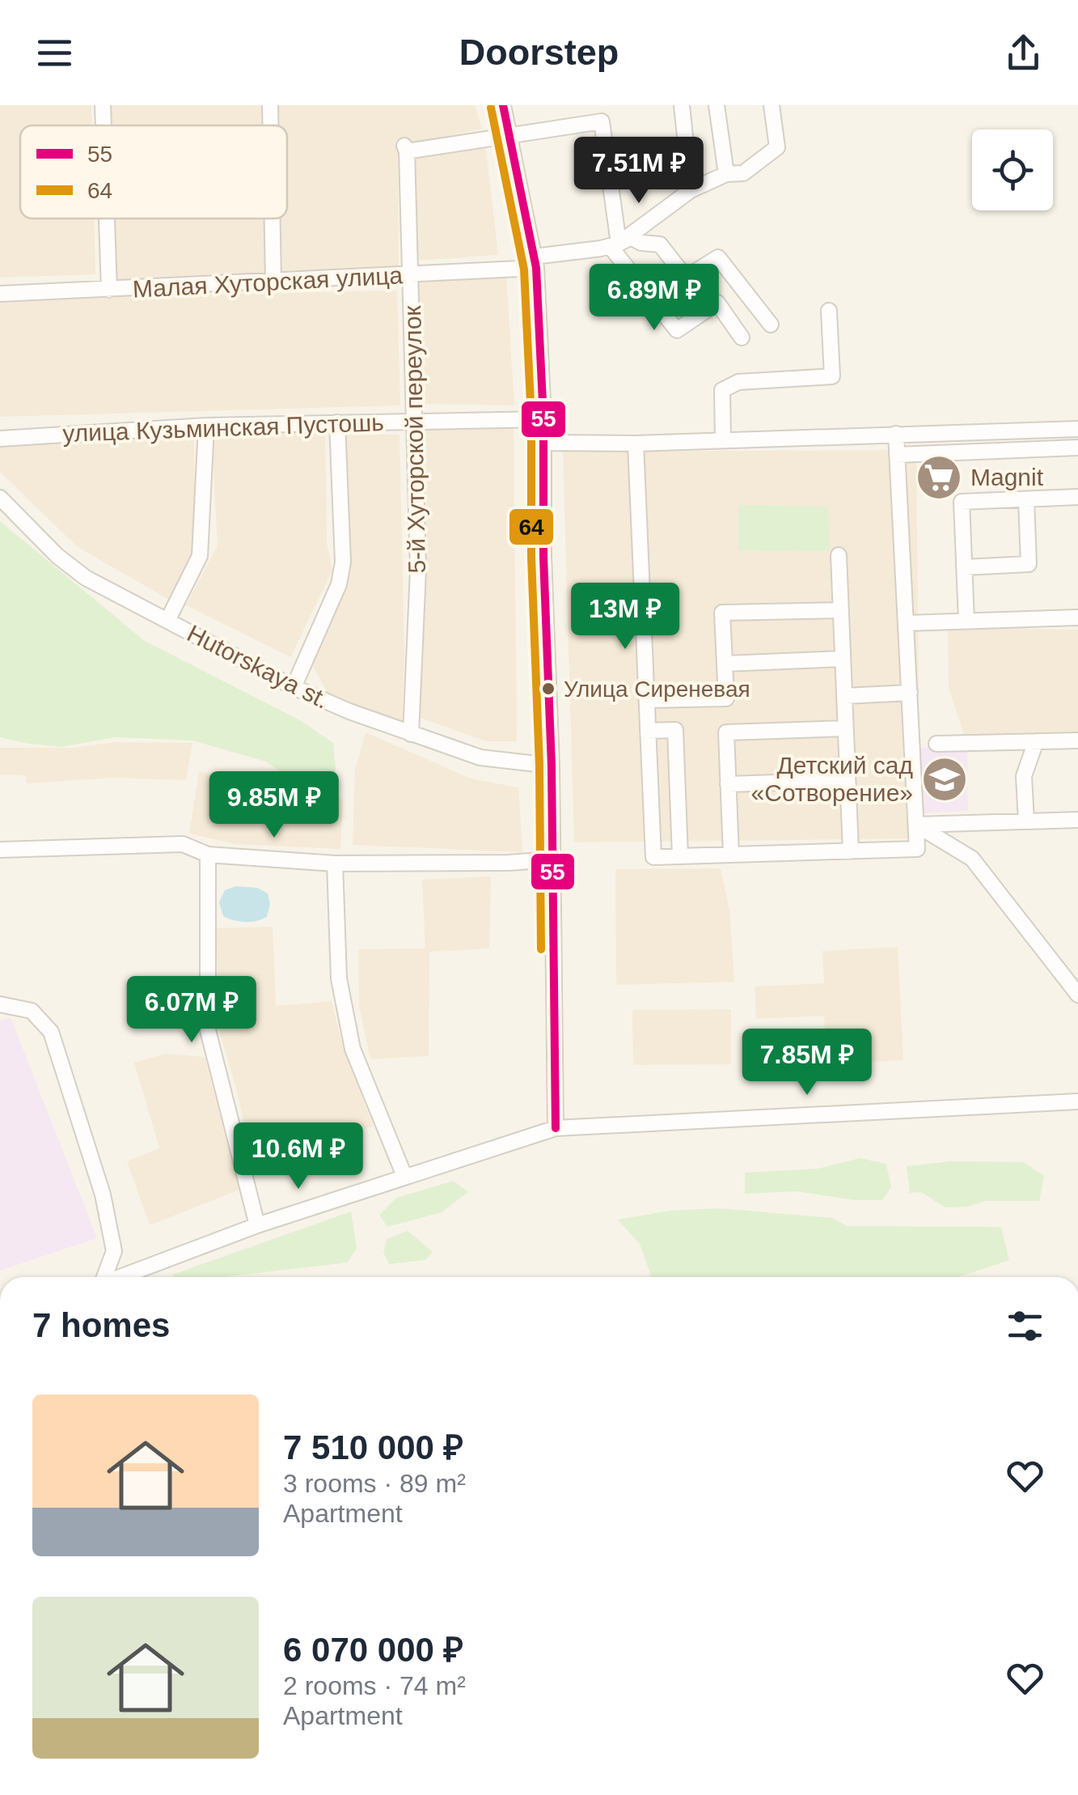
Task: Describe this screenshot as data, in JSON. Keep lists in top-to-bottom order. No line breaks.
{"streets":{"street":["Малая Хуторская улица","улица Кузьминская Пустошь","5-й Хуторской переулок","Hutorskaya st."]},"crossings":[["Малая Хуторская улица","5-й Хуторской переулок"],["улица Кузьминская Пустошь","5-й Хуторской переулок"],["5-й Хуторской переулок","Hutorskaya st."]],"places":{"supermarket":["Magnit"],"other":["Улица Сиреневая"],"school or university":["Детский сад «Сотворение»"]},"lines":["transit line 55","transit line 64"],"legend":["55","64"],"page":{"header":"Doorstep","price":["7.51M ₽","6.89M ₽","13M ₽","9.85M ₽","6.07M ₽","7.85M ₽","10.6M ₽"],"heading":"7 homes","list":[{"name":"7 510 000 ₽","note":"3 rooms · 89 m² · Apartment"},{"name":"6 070 000 ₽","note":"2 rooms · 74 m² · Apartment"}]}}
